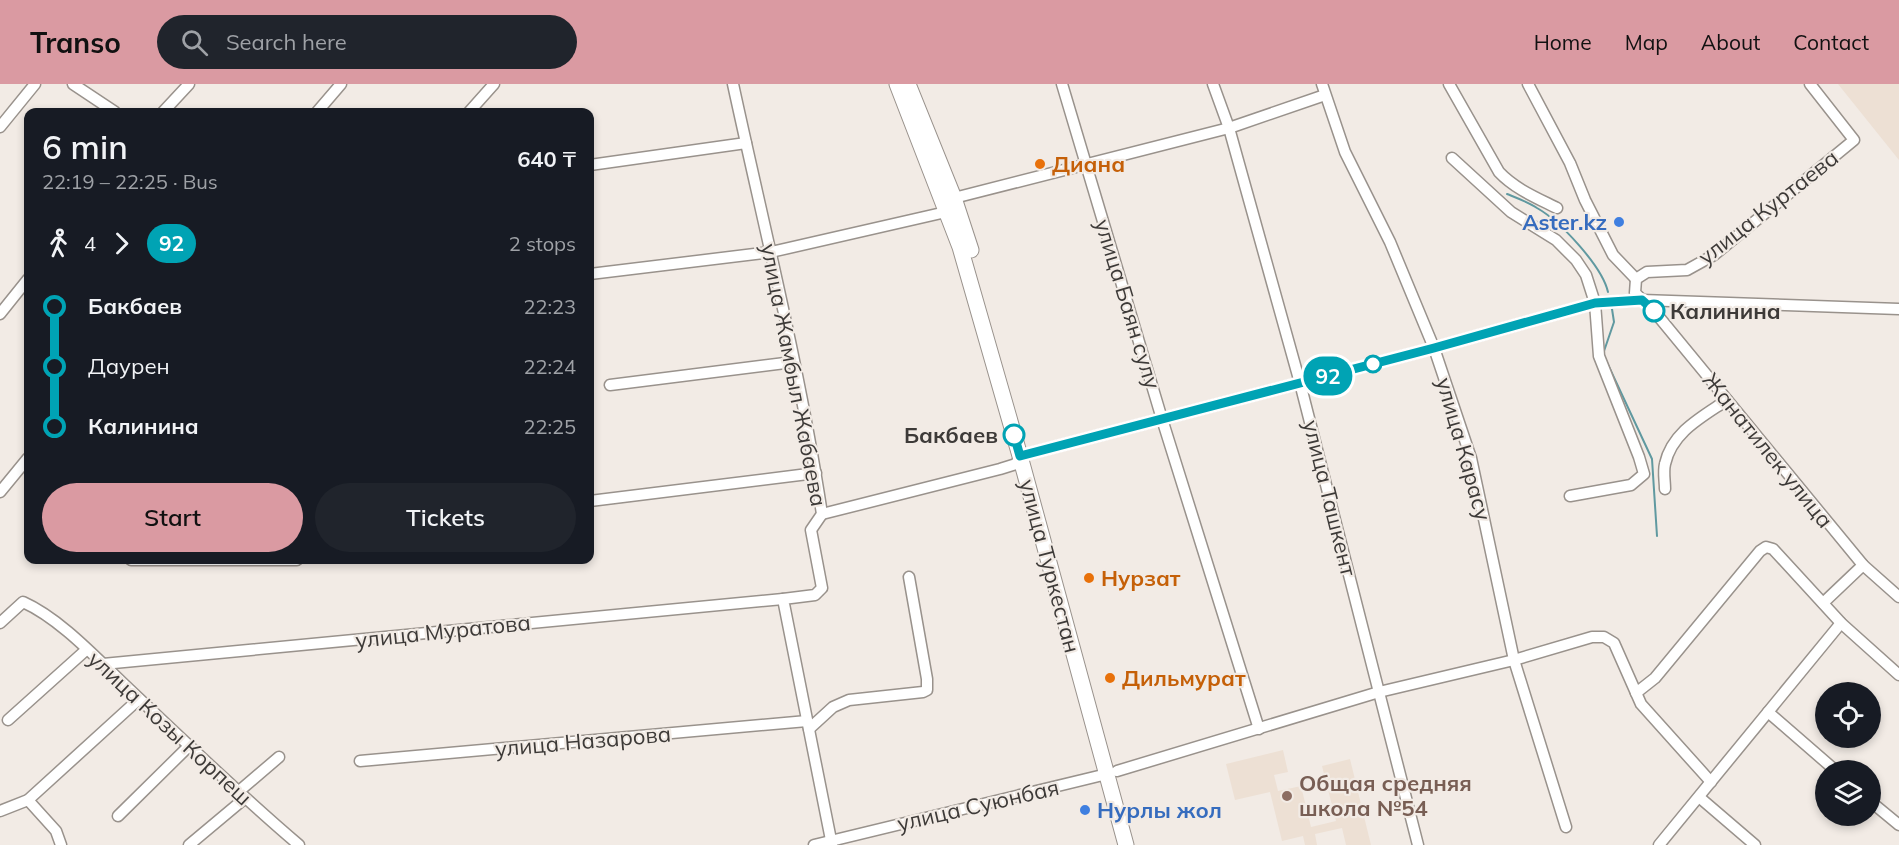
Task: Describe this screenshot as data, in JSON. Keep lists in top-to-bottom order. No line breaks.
{"streets":{"highway":["улица Туркестан"],"street":["улица Куртаева","улица Баян сулу","улица Жамбыл Жабаева","улица Карасу","Жанатилек улица","улица Ташкент","улица Муратова","улица Козы Корпеш","улица Назарова","улица Суюнбая"]},"crossings":[["улица Баян сулу","улица Суюнбая"],["улица Жамбыл Жабаева","улица Муратова"],["улица Карасу","улица Суюнбая"],["улица Ташкент","улица Суюнбая"],["улица Туркестан","улица Суюнбая"],["улица Муратова","улица Козы Корпеш"]],"places":["Диана","Aster.kz","Калинина","Бакбаев","Нурзат","Дильмурат","Общая средняя школа №54","Нурлы жол"],"lines":["bus line 92"],"page":{"header":"Transo","search":"Search here","nav":["Home","Map","About","Contact"],"on_map":"92","heading":["6 min","22:19 – 22:25 · Bus","640 ₸"],"legs":["4","92","2 stops"],"list":[{"name":"Бакбаев","value":"22:23"},{"name":"Даурен","value":"22:24"},{"name":"Калинина","value":"22:25"}],"buttons":["Start","Tickets"]}}
